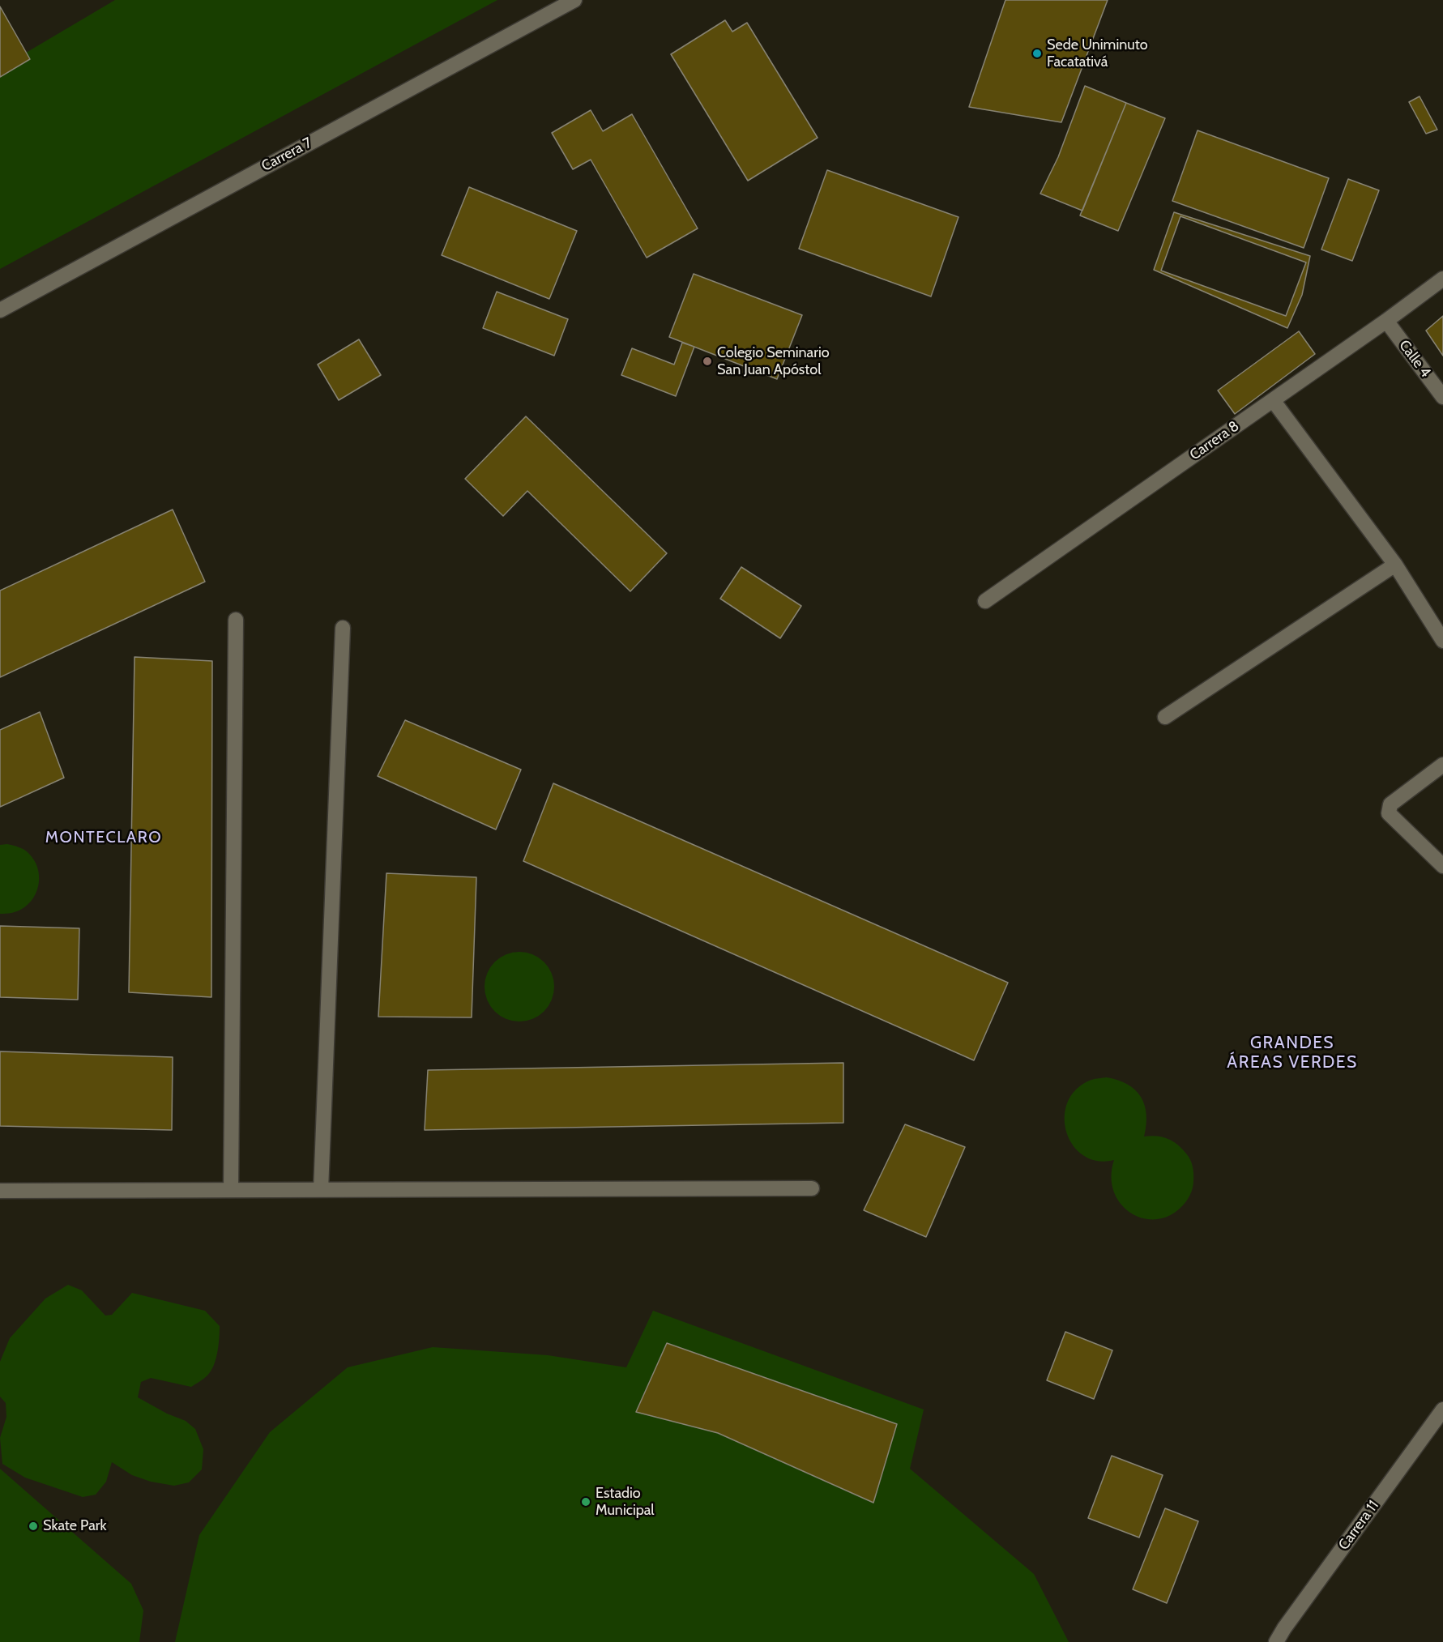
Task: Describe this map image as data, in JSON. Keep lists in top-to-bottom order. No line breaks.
{"streets":{"street":["Carrera 7","Calle 4","Carrera 8","Carrera 11"]},"crossings":[["Calle 4","Carrera 8"]],"districts":["MONTECLARO","GRANDES ÁREAS VERDES"],"places":["Sede Uniminuto Facatativá","Colegio Seminario San Juan Apóstol","Estadio Municipal","Skate Park"]}
